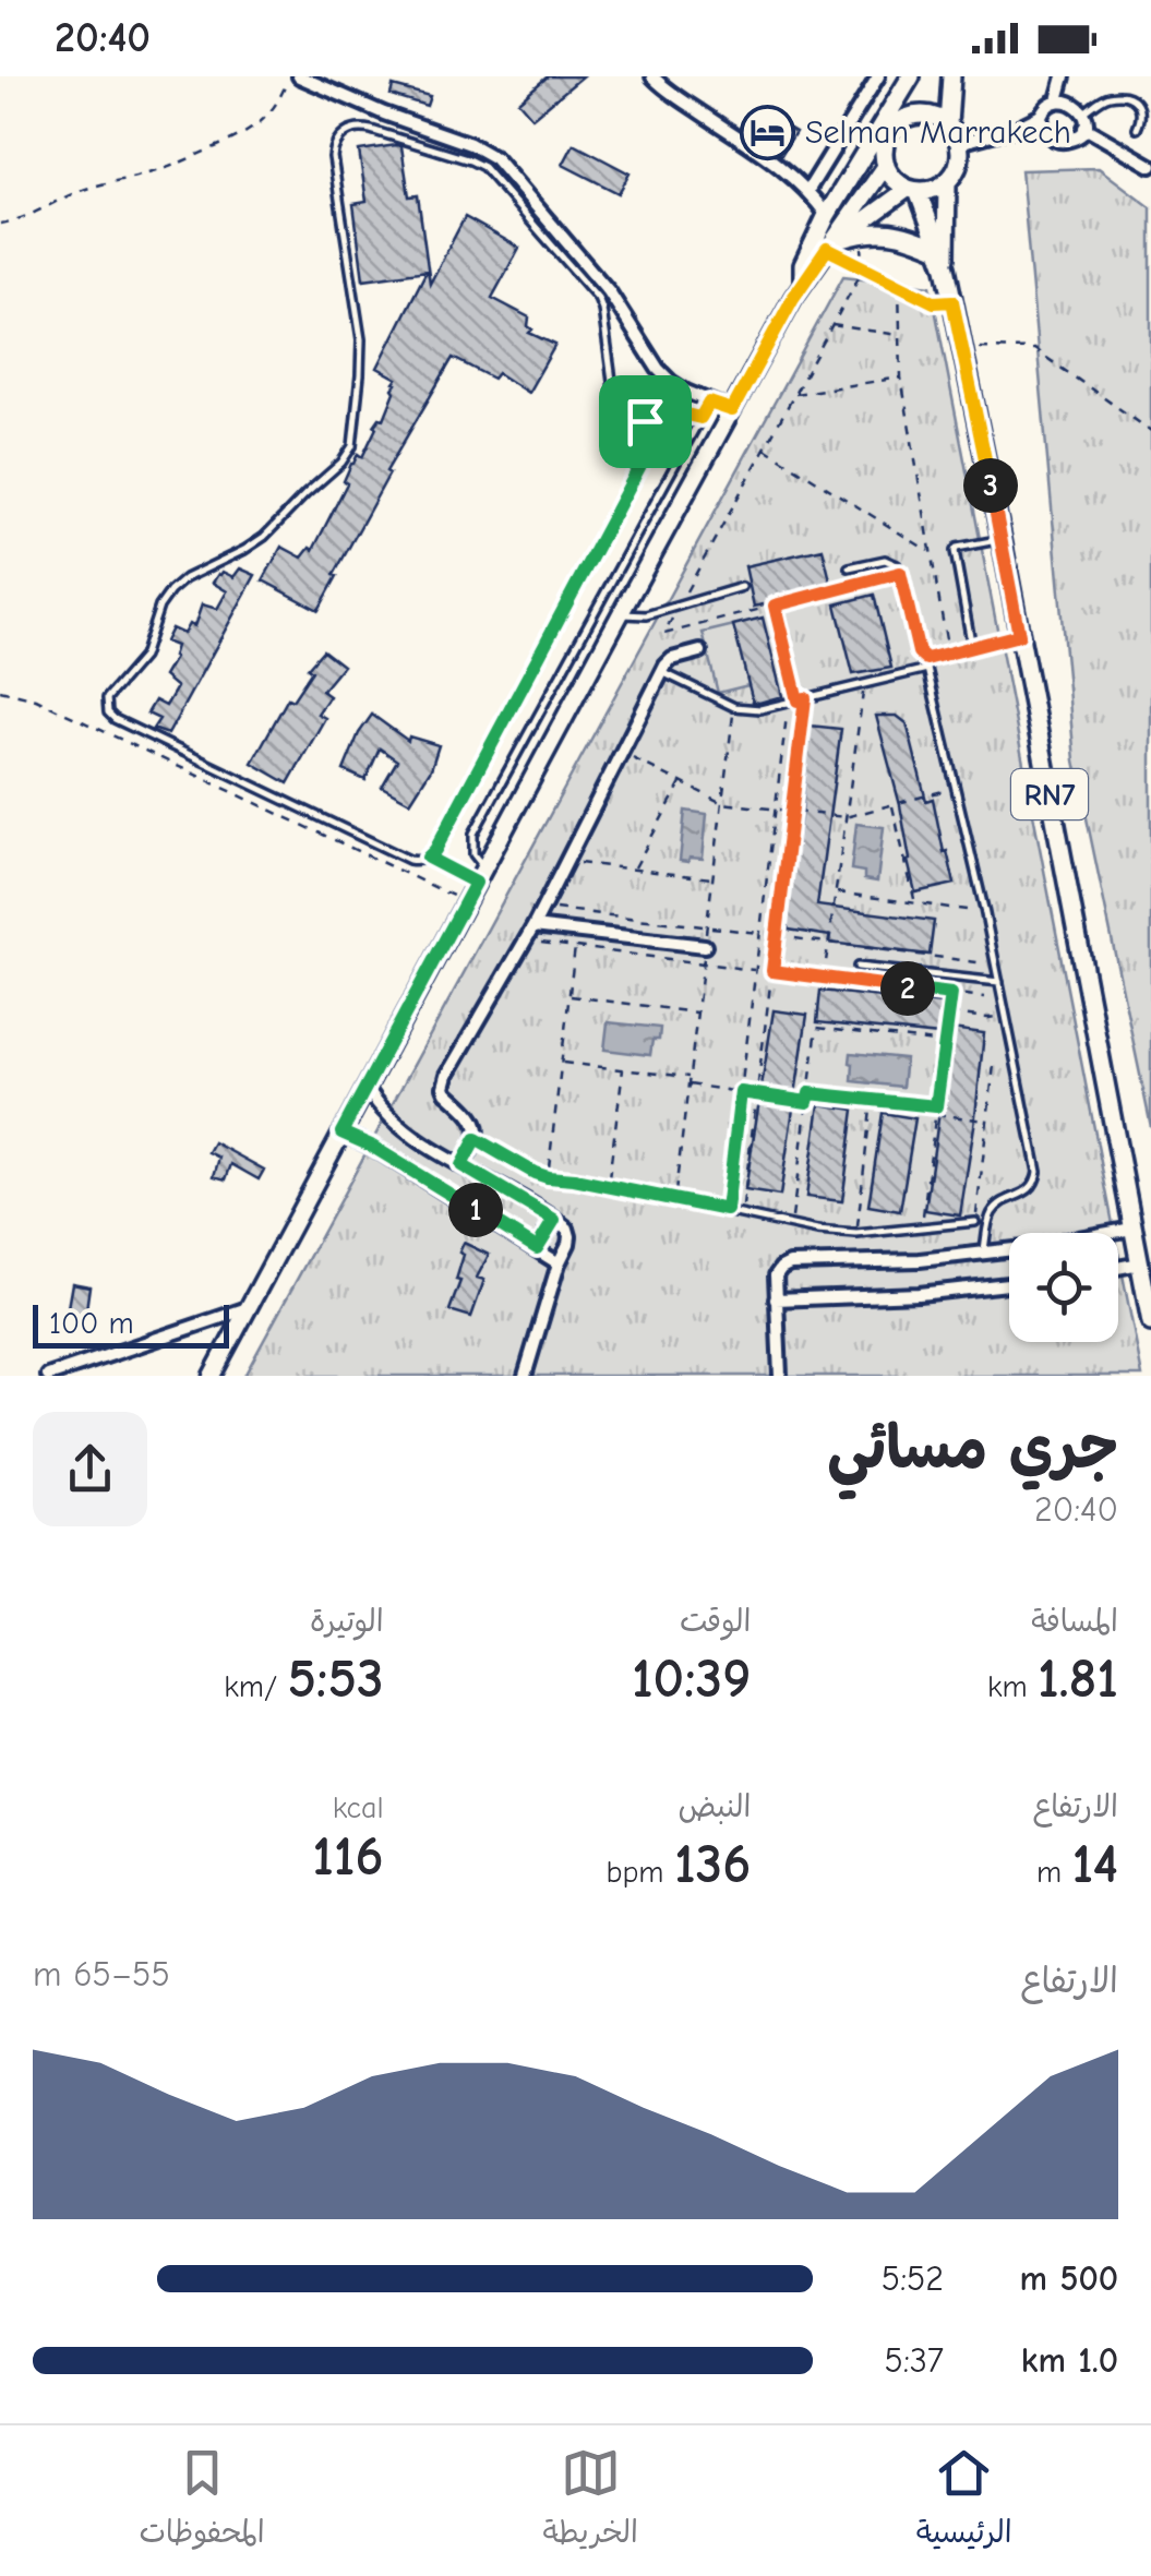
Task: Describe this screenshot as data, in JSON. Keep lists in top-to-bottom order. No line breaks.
{"streets":{"main road":["RN7"]},"places":{"hotel":["Selman Marrakech"]},"scale_bar":"100 m","page":{"status":"20:40","pins":["3","2","1"],"scale":"100 m","heading":["جري مسائي","20:40"],"stats":[["المسافة","1.81 km"],["الوقت","10:39"],["الوتيرة","5:53 /km"],["الارتفاع","14 m"],["النبض","136 bpm"],["kcal","116"]],"chart":["الارتفاع","55–65 m"],"list":[{"name":"500 m","note":"5:52"},{"name":"1.0 km","note":"5:37"}],"tabs":["الرئيسية","الخريطة","المحفوظات"]}}
